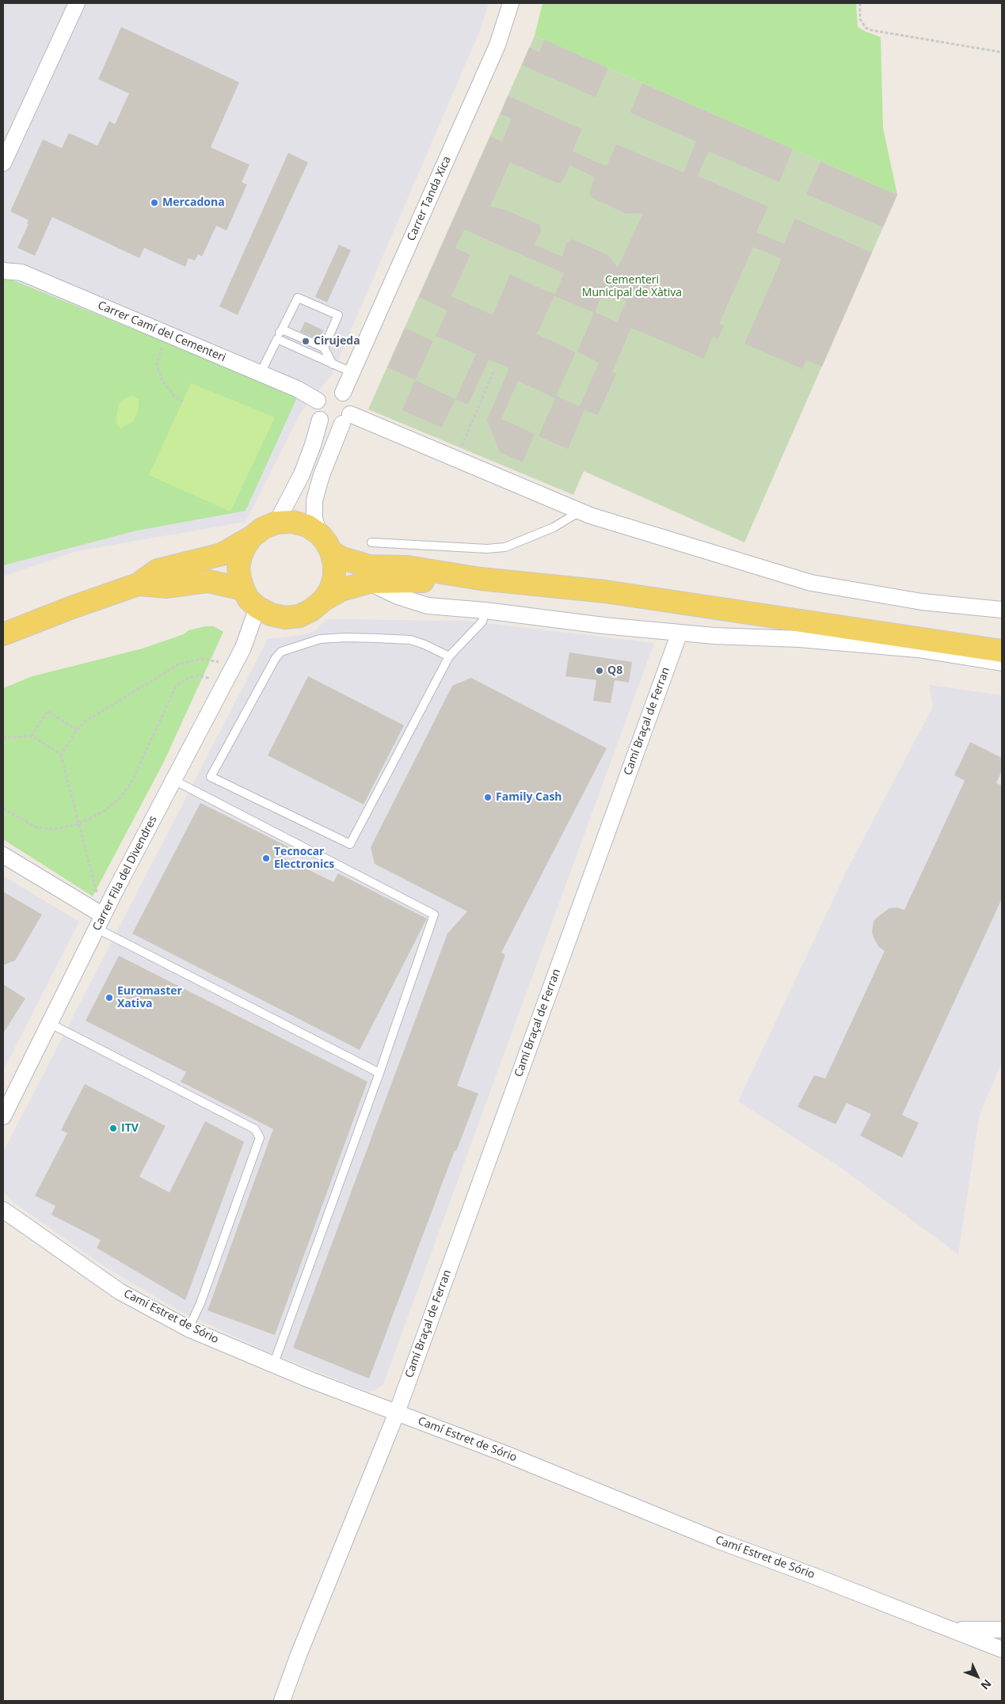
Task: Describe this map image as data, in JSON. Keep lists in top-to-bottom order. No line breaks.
{"streets":{"street":["Carrer Tanda Xica","Carrer Camí del Cementeri","Camí Braçal de Ferran","Carrer Fila del Divendres","Camí Estret de Sório"]},"crossings":[["Carrer Tanda Xica","Carrer Camí del Cementeri"],["Camí Braçal de Ferran","Camí Estret de Sório"]],"parks":["Cementeri Municipal de Xàtiva"],"places":["Mercadona","Cirujeda","Q8","Family Cash","Tecnocar Electronics","Euromaster Xativa","ITV"],"north":"bottom right"}
